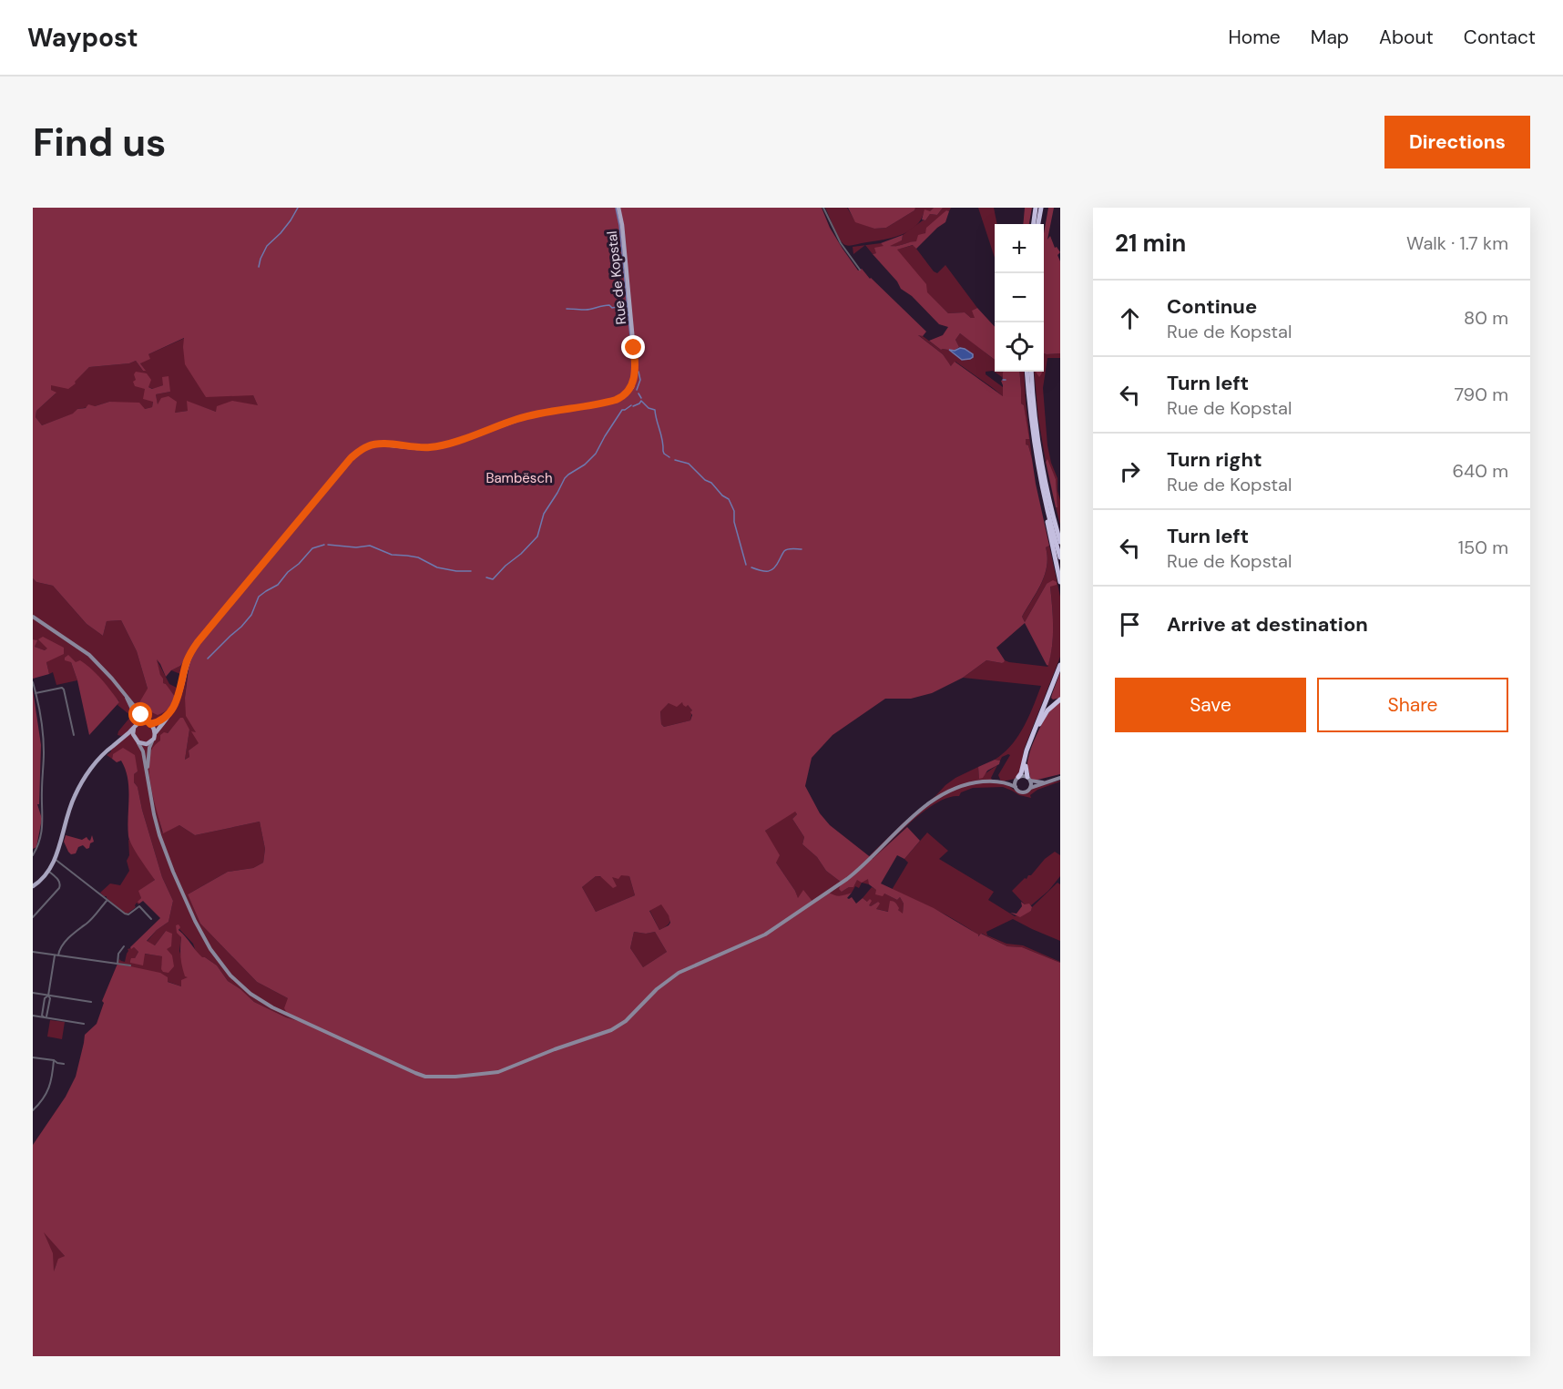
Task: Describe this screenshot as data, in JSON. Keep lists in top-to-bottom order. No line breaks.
{"streets":{"main road":["Rue de Kopstal"]},"parks":["Bambësch"],"page":{"header":"Waypost","nav":["Home","Map","About","Contact"],"buttons":["Directions",["Save","Share"]],"title":"Find us","heading":["21 min","Walk · 1.7 km"],"map_buttons":["+","−"],"list":[["Continue","Rue de Kopstal","80 m"],["Turn left","Rue de Kopstal","790 m"],["Turn right","Rue de Kopstal","640 m"],["Turn left","Rue de Kopstal","150 m"],"Arrive at destination"]}}
